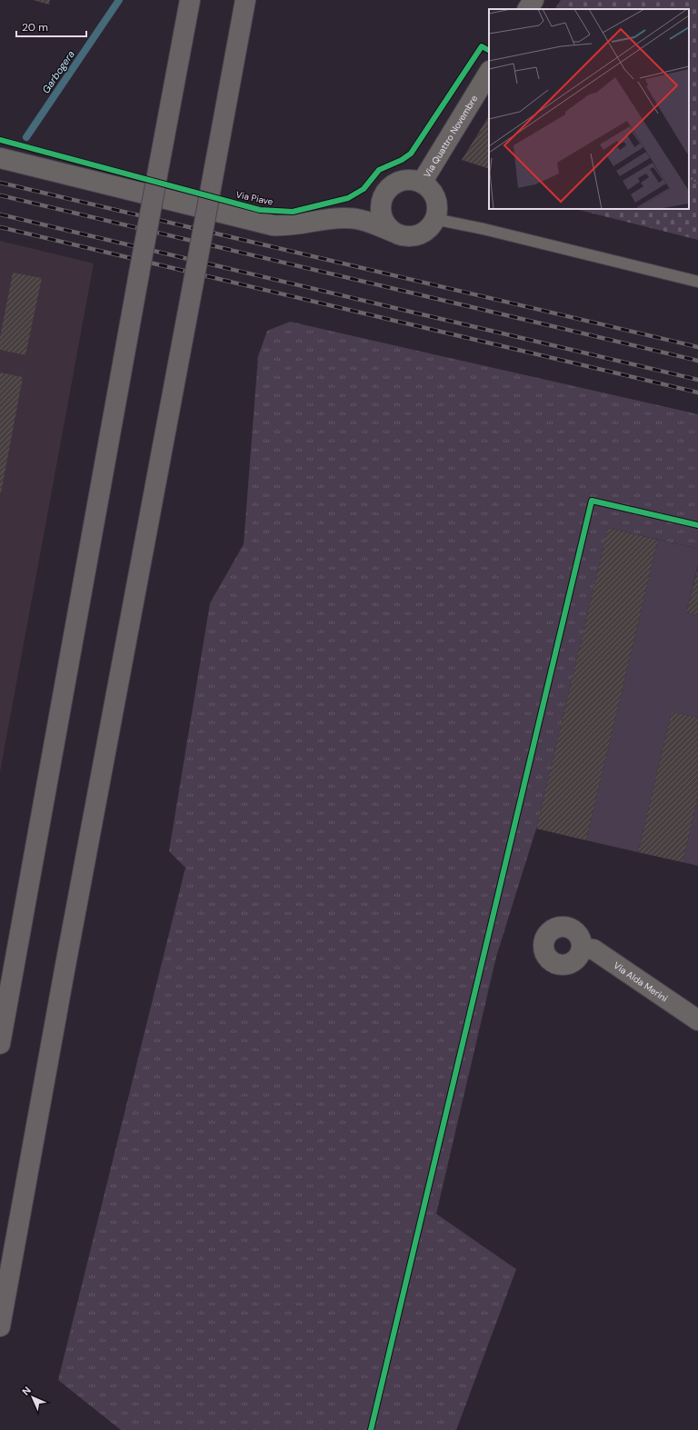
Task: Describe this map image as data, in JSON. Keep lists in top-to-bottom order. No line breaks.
{"streets":{"street":["Via Quattro Novembre","Via Alda Merini"],"cycle path":["Via Piave"]},"water":["Garbogera"],"scale_bar":"20 m","north":"top left"}
